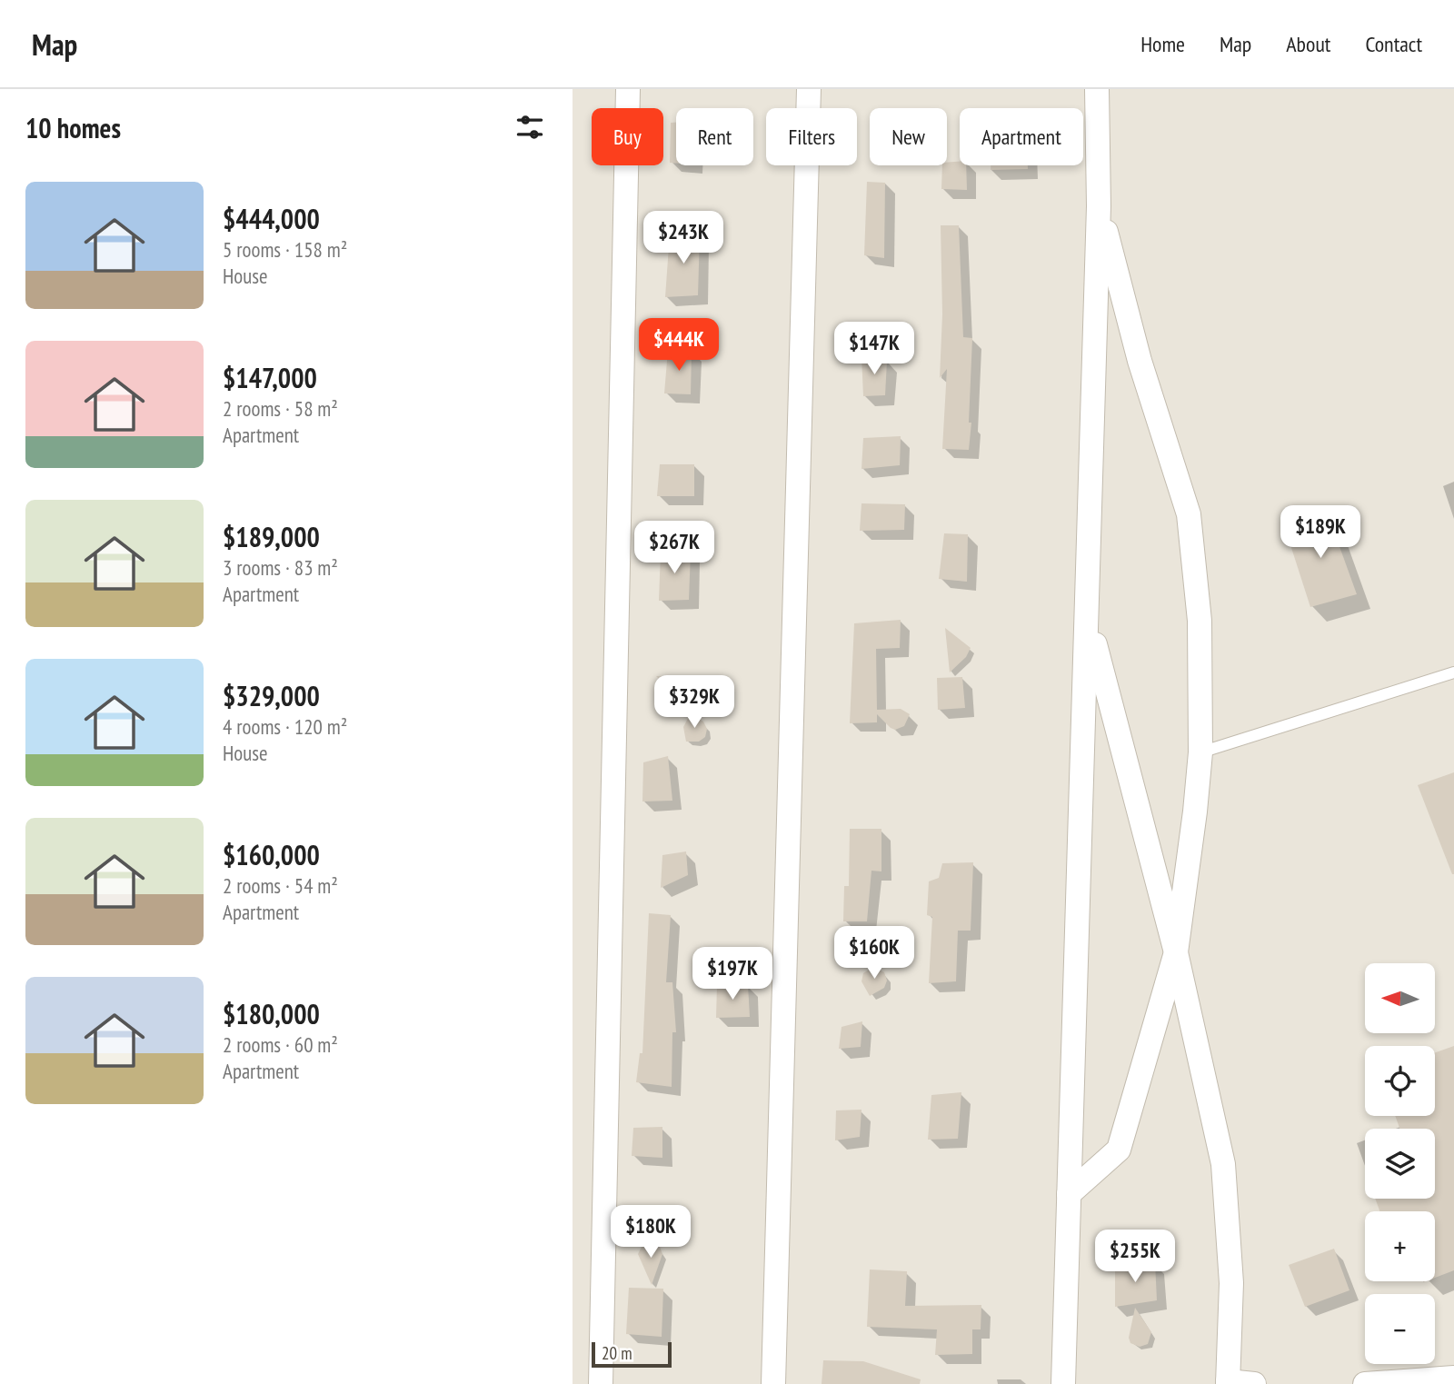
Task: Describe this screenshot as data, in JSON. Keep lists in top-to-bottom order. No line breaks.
{"scale_bar":"20 m","north":"left","page":{"header":"Map","nav":["Home","Map","About","Contact"],"heading":"10 homes","chip":["Buy","Rent","Filters","New","Apartment"],"list":[{"name":"$444,000","note":"5 rooms · 158 m² · House"},{"name":"$147,000","note":"2 rooms · 58 m² · Apartment"},{"name":"$189,000","note":"3 rooms · 83 m² · Apartment"},{"name":"$329,000","note":"4 rooms · 120 m² · House"},{"name":"$160,000","note":"2 rooms · 54 m² · Apartment"},{"name":"$180,000","note":"2 rooms · 60 m² · Apartment"}],"price":["$243K","$444K","$147K","$189K","$267K","$329K","$160K","$197K","$180K","$255K"],"map_buttons":["+","−"],"scale":"20 m"}}
